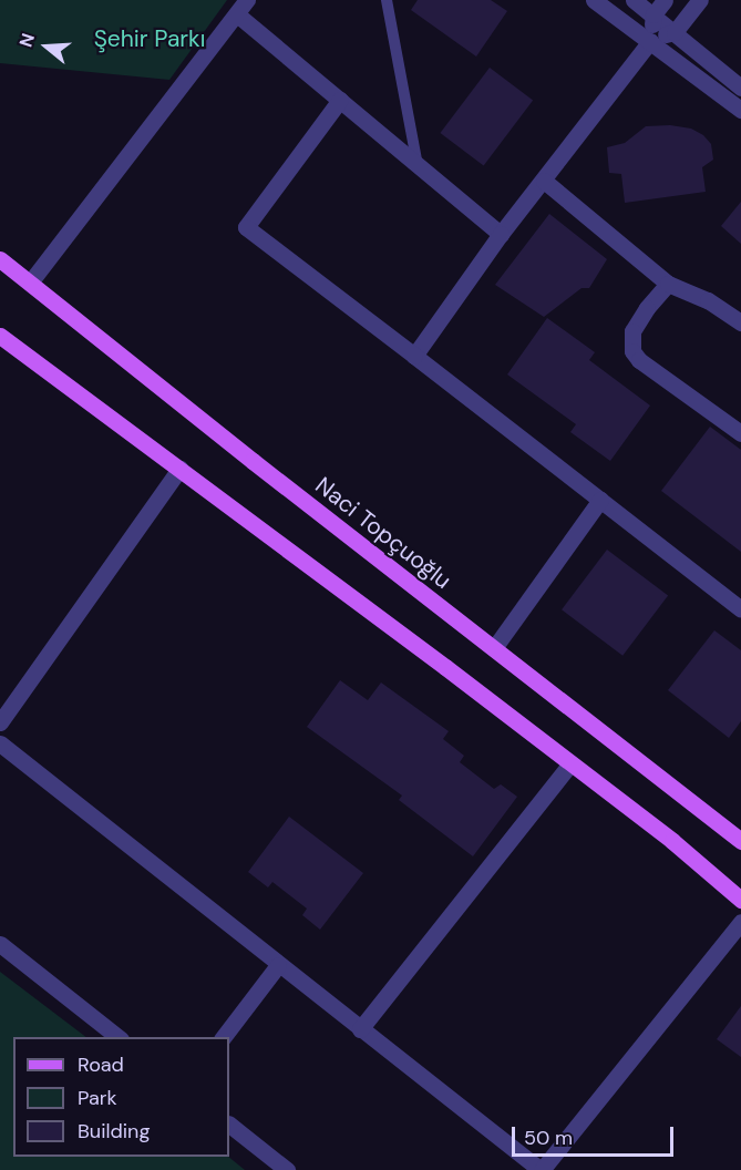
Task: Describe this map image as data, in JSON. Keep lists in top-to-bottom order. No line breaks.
{"streets":{"main road":["Naci Topçuoğlu"]},"parks":["Şehir Parkı"],"legend":["Road","Park","Building"],"scale_bar":"50 m","north":"left"}
